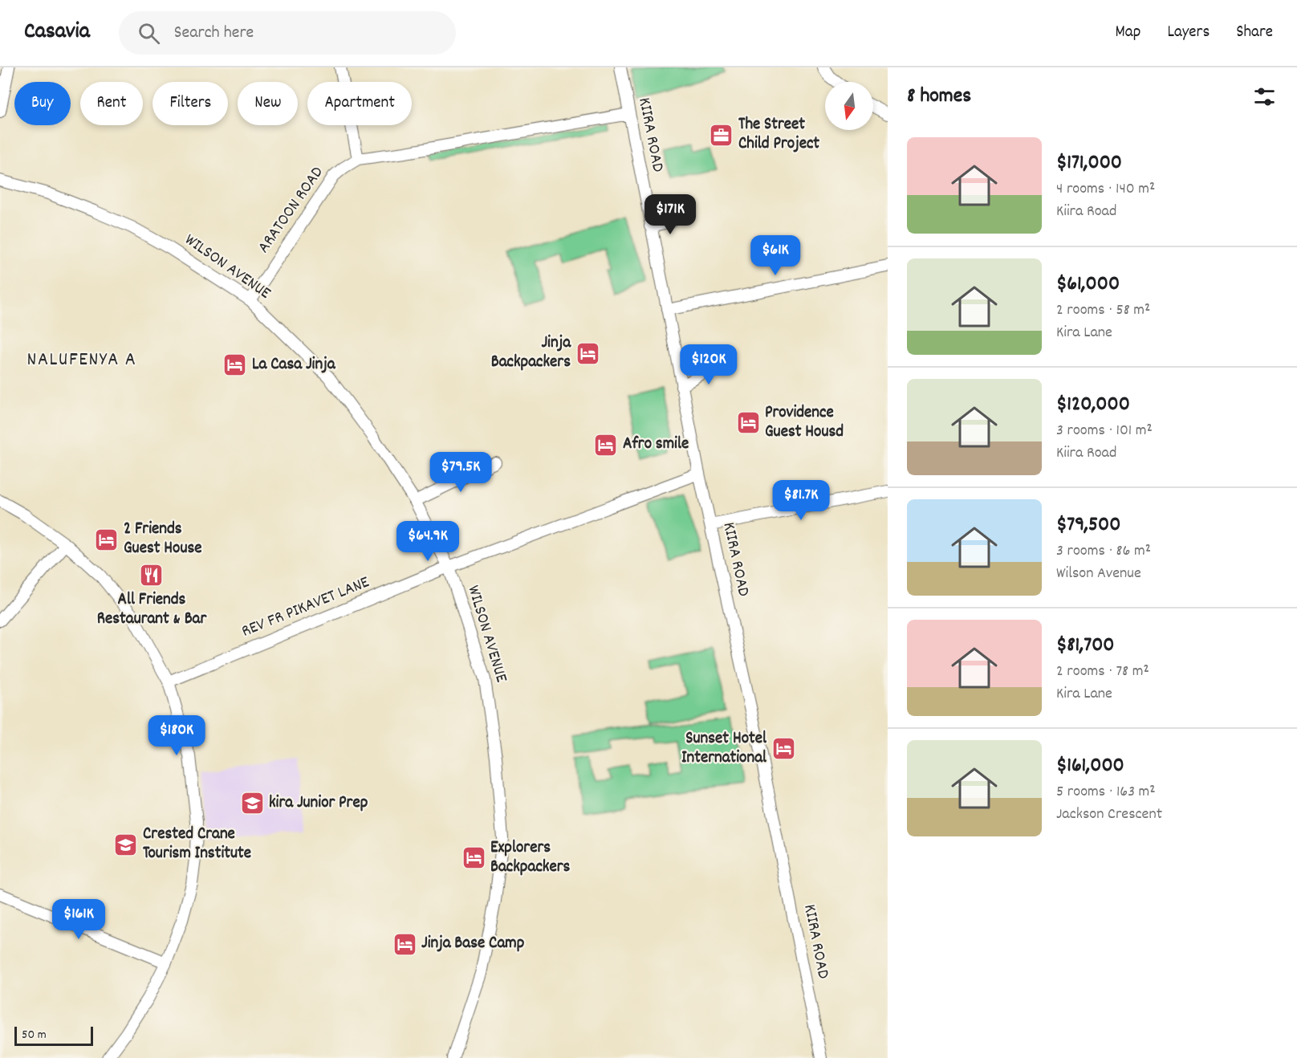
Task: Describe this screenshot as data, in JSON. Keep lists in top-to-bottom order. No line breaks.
{"streets":{"street":["KIIRA ROAD","ARATOON ROAD","WILSON AVENUE","REV FR PIKAVET LANE"]},"crossings":[["KIIRA ROAD","ARATOON ROAD"],["KIIRA ROAD","REV FR PIKAVET LANE"],["ARATOON ROAD","WILSON AVENUE"],["WILSON AVENUE","REV FR PIKAVET LANE"]],"districts":["NALUFENYA A"],"places":{"office":["The Street Child Project"],"hotel":["Jinja Backpackers","La Casa Jinja","Providence Guest Housd","Afro smile","2 Friends Guest House","Sunset Hotel International","Explorers Backpackers","Jinja Base Camp"],"restaurant":["All Friends Restaurant & Bar"],"school or university":["kira Junior Prep","Crested Crane Tourism Institute"]},"scale_bar":"50 m","north":"bottom","page":{"header":"Casavia","search":"Search here","nav":["Map","Layers","Share"],"heading":"8 homes","chip":["Buy","Rent","Filters","New","Apartment"],"list":[{"name":"$171,000","note":"4 rooms · 140 m² · Kiira Road"},{"name":"$61,000","note":"2 rooms · 58 m² · Kira Lane"},{"name":"$120,000","note":"3 rooms · 101 m² · Kiira Road"},{"name":"$79,500","note":"3 rooms · 86 m² · Wilson Avenue"},{"name":"$81,700","note":"2 rooms · 78 m² · Kira Lane"},{"name":"$161,000","note":"5 rooms · 163 m² · Jackson Crescent"}],"price":["$171K","$61K","$120K","$79.5K","$81.7K","$64.9K","$180K","$161K"],"scale":"50 m"}}
